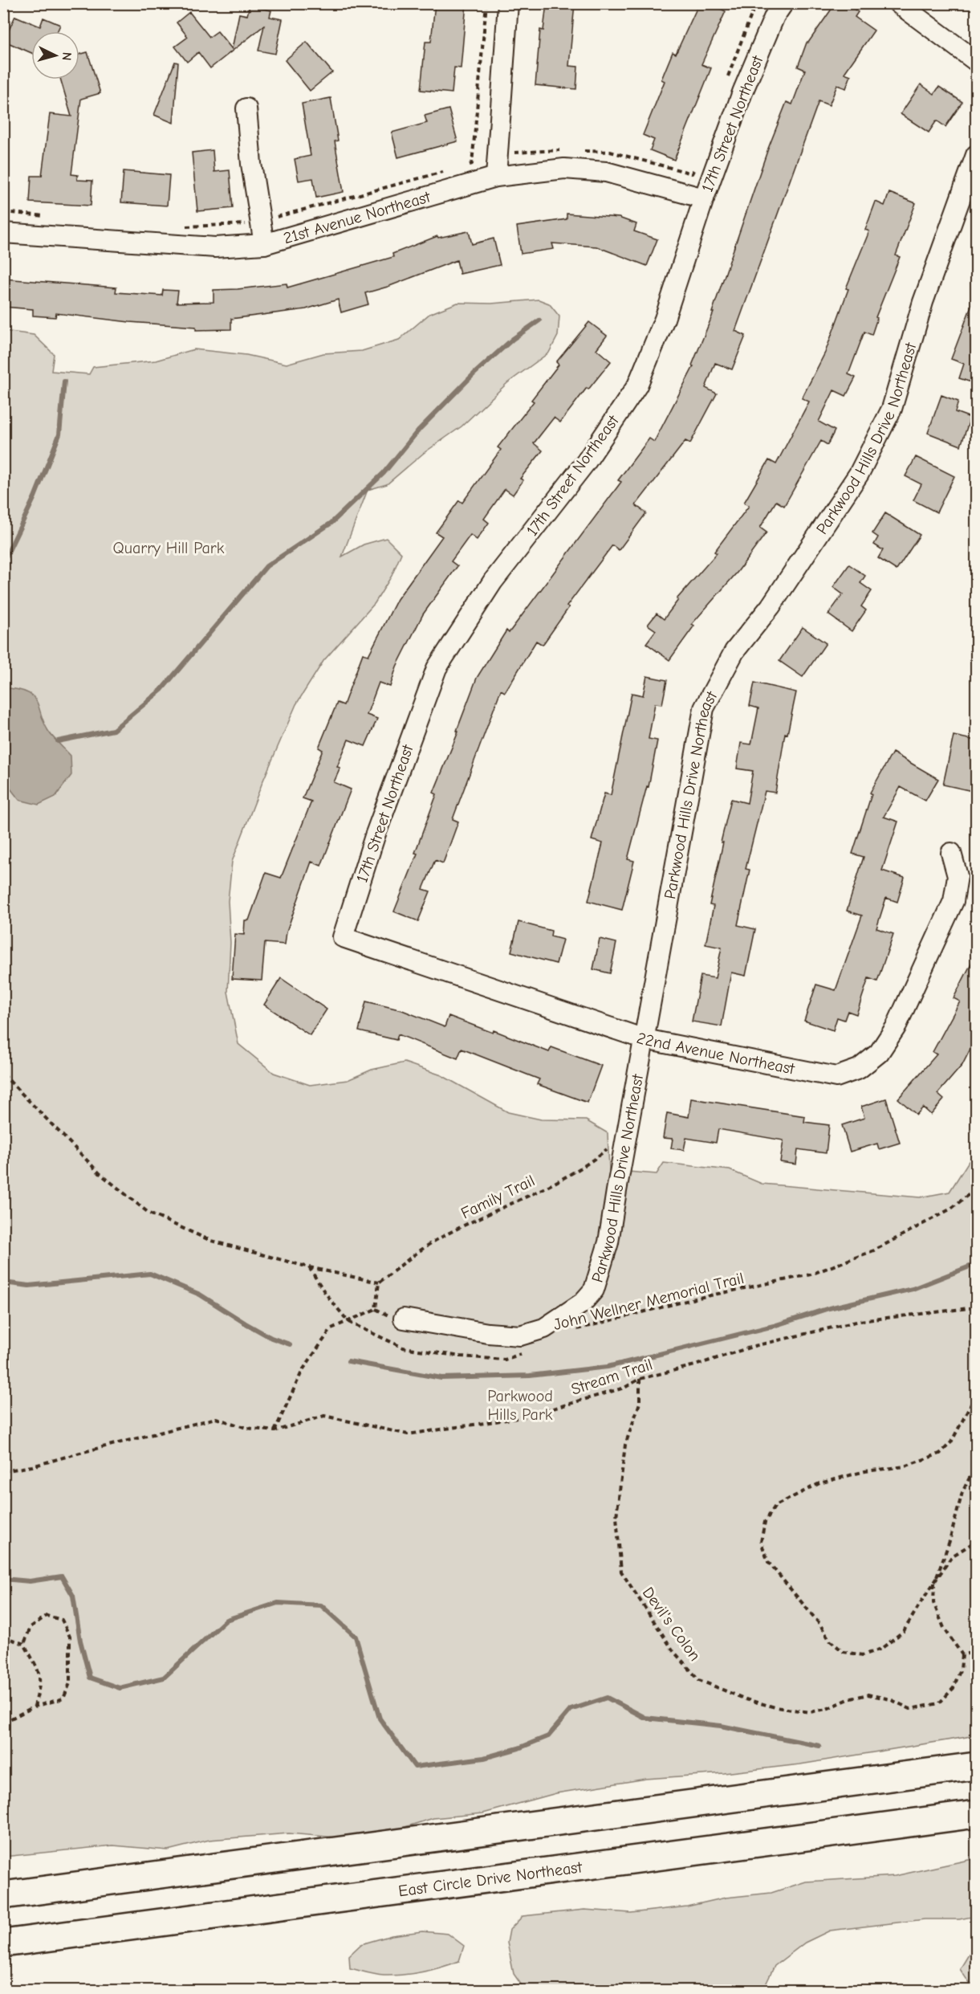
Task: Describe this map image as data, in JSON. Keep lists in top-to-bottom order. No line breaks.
{"streets":{"main road":["East Circle Drive Northeast"],"street":["17th Street Northeast","21st Avenue Northeast","Parkwood Hills Drive Northeast","22nd Avenue Northeast"],"path":["Family Trail","John Wellner Memorial Trail","Stream Trail","Devil's Colon"]},"crossings":[["17th Street Northeast","21st Avenue Northeast"],["17th Street Northeast","22nd Avenue Northeast"],["Parkwood Hills Drive Northeast","22nd Avenue Northeast"],["Parkwood Hills Drive Northeast","Family Trail"],["Stream Trail","Devil's Colon"]],"parks":["Quarry Hill Park","Parkwood Hills Park"],"north":"right"}
